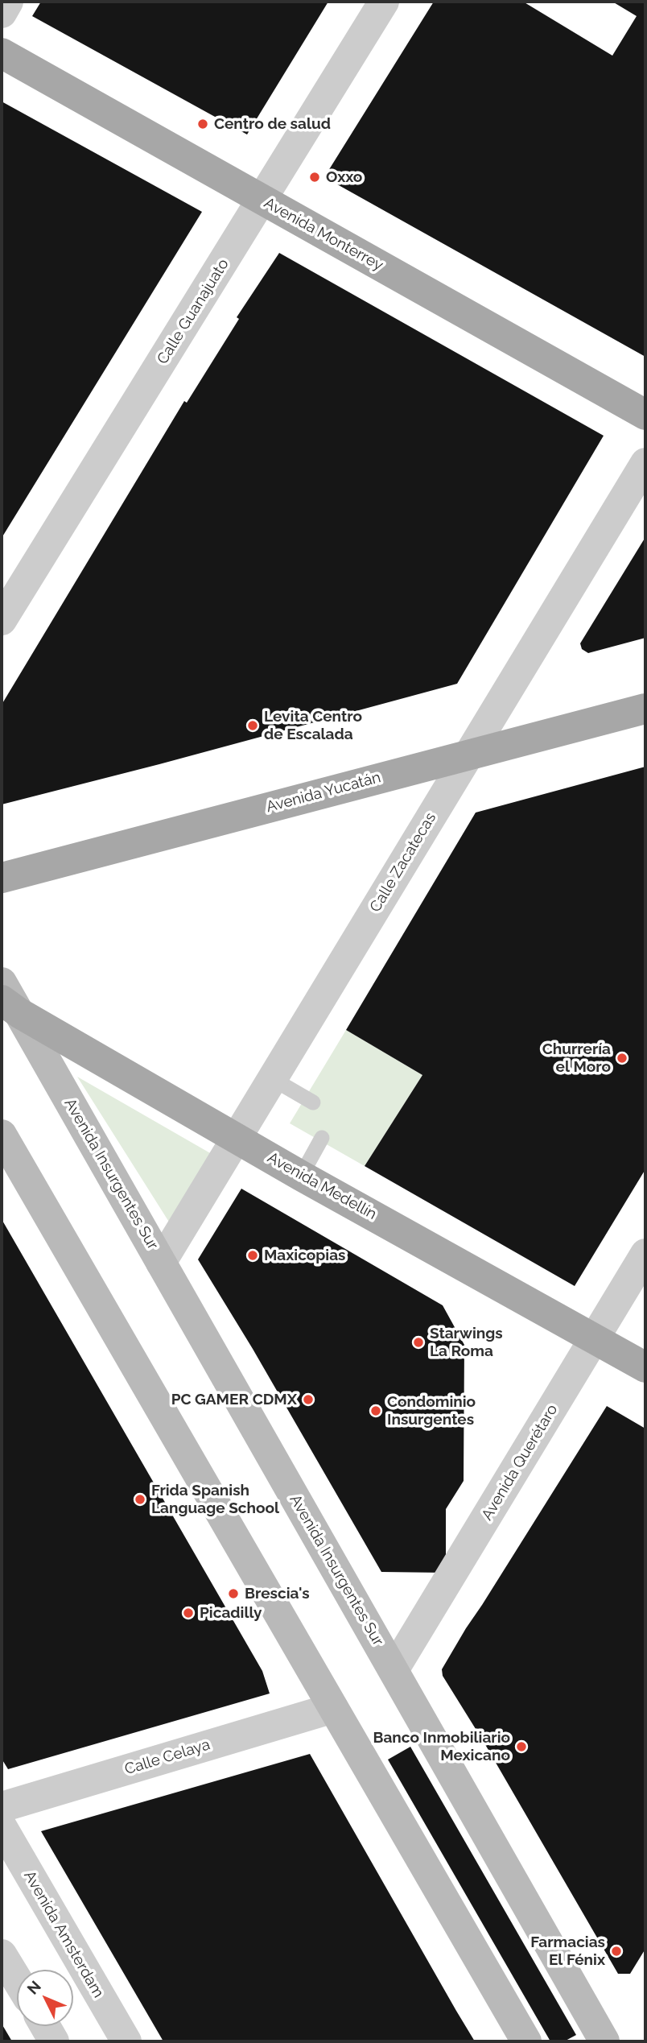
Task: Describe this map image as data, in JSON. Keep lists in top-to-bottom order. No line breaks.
{"streets":{"main road":["Avenida Monterrey","Avenida Yucatán","Avenida Insurgentes Sur","Avenida Medellín"],"street":["Calle Guanajuato","Calle Zacatecas","Avenida Querétaro","Calle Celaya","Avenida Amsterdam"]},"crossings":[["Avenida Monterrey","Calle Guanajuato"],["Avenida Yucatán","Calle Zacatecas"],["Calle Zacatecas","Avenida Insurgentes Sur"],["Calle Zacatecas","Avenida Medellín"],["Avenida Insurgentes Sur","Avenida Medellín"],["Avenida Insurgentes Sur","Avenida Querétaro"],["Avenida Medellín","Avenida Querétaro"]],"places":["Centro de salud","Oxxo","Levita Centro de Escalada","Churrería el Moro","Maxicopias","Starwings La Roma","PC GAMER CDMX","Condominio Insurgentes","Frida Spanish Language School","Brescia's","Picadilly","Banco Inmobiliario Mexicano","Farmacias El Fénix"],"north":"top left"}
